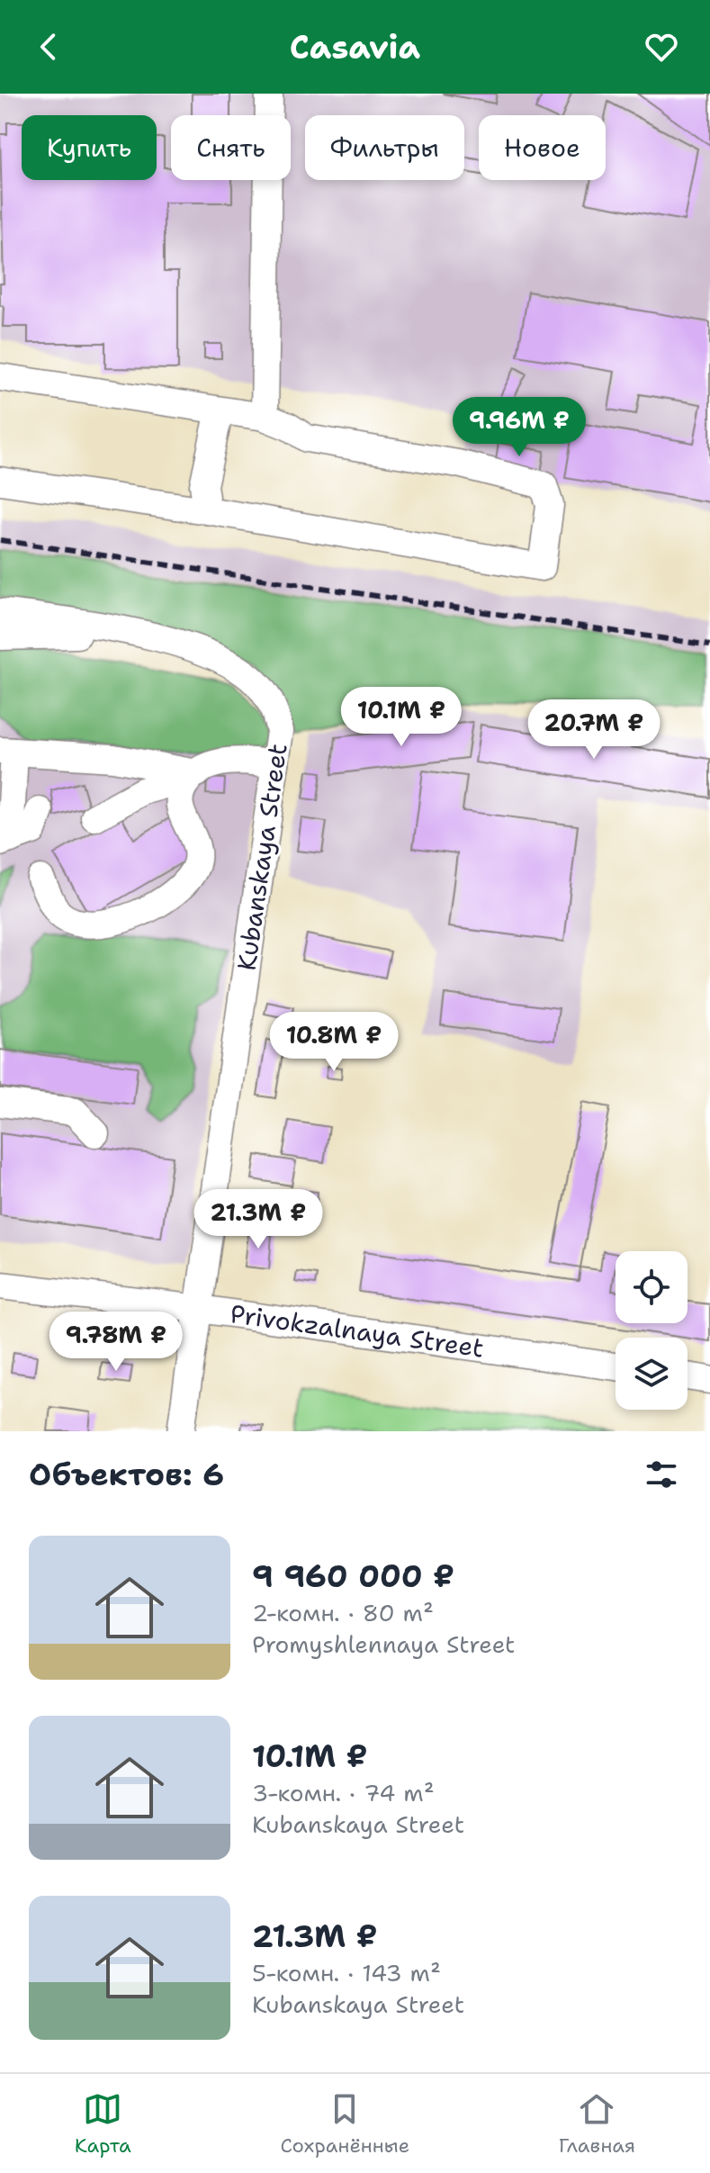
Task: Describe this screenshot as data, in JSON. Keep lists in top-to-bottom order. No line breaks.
{"streets":{"street":["Kubanskaya Street","Privokzalnaya Street"]},"crossings":[["Kubanskaya Street","Privokzalnaya Street"]],"page":{"header":"Casavia","chip":["Купить","Снять","Фильтры","Новое"],"price":["9.96M ₽","10.1M ₽","20.7M ₽","10.8M ₽","21.3M ₽","9.78M ₽"],"heading":"Объектов: 6","list":[{"name":"9 960 000 ₽","note":"2-комн. · 80 m² · Promyshlennaya Street"},{"name":"10.1M ₽","note":"3-комн. · 74 m² · Kubanskaya Street"},{"name":"21.3M ₽","note":"5-комн. · 143 m² · Kubanskaya Street"}],"tabs":["Карта","Сохранённые","Главная"]}}
